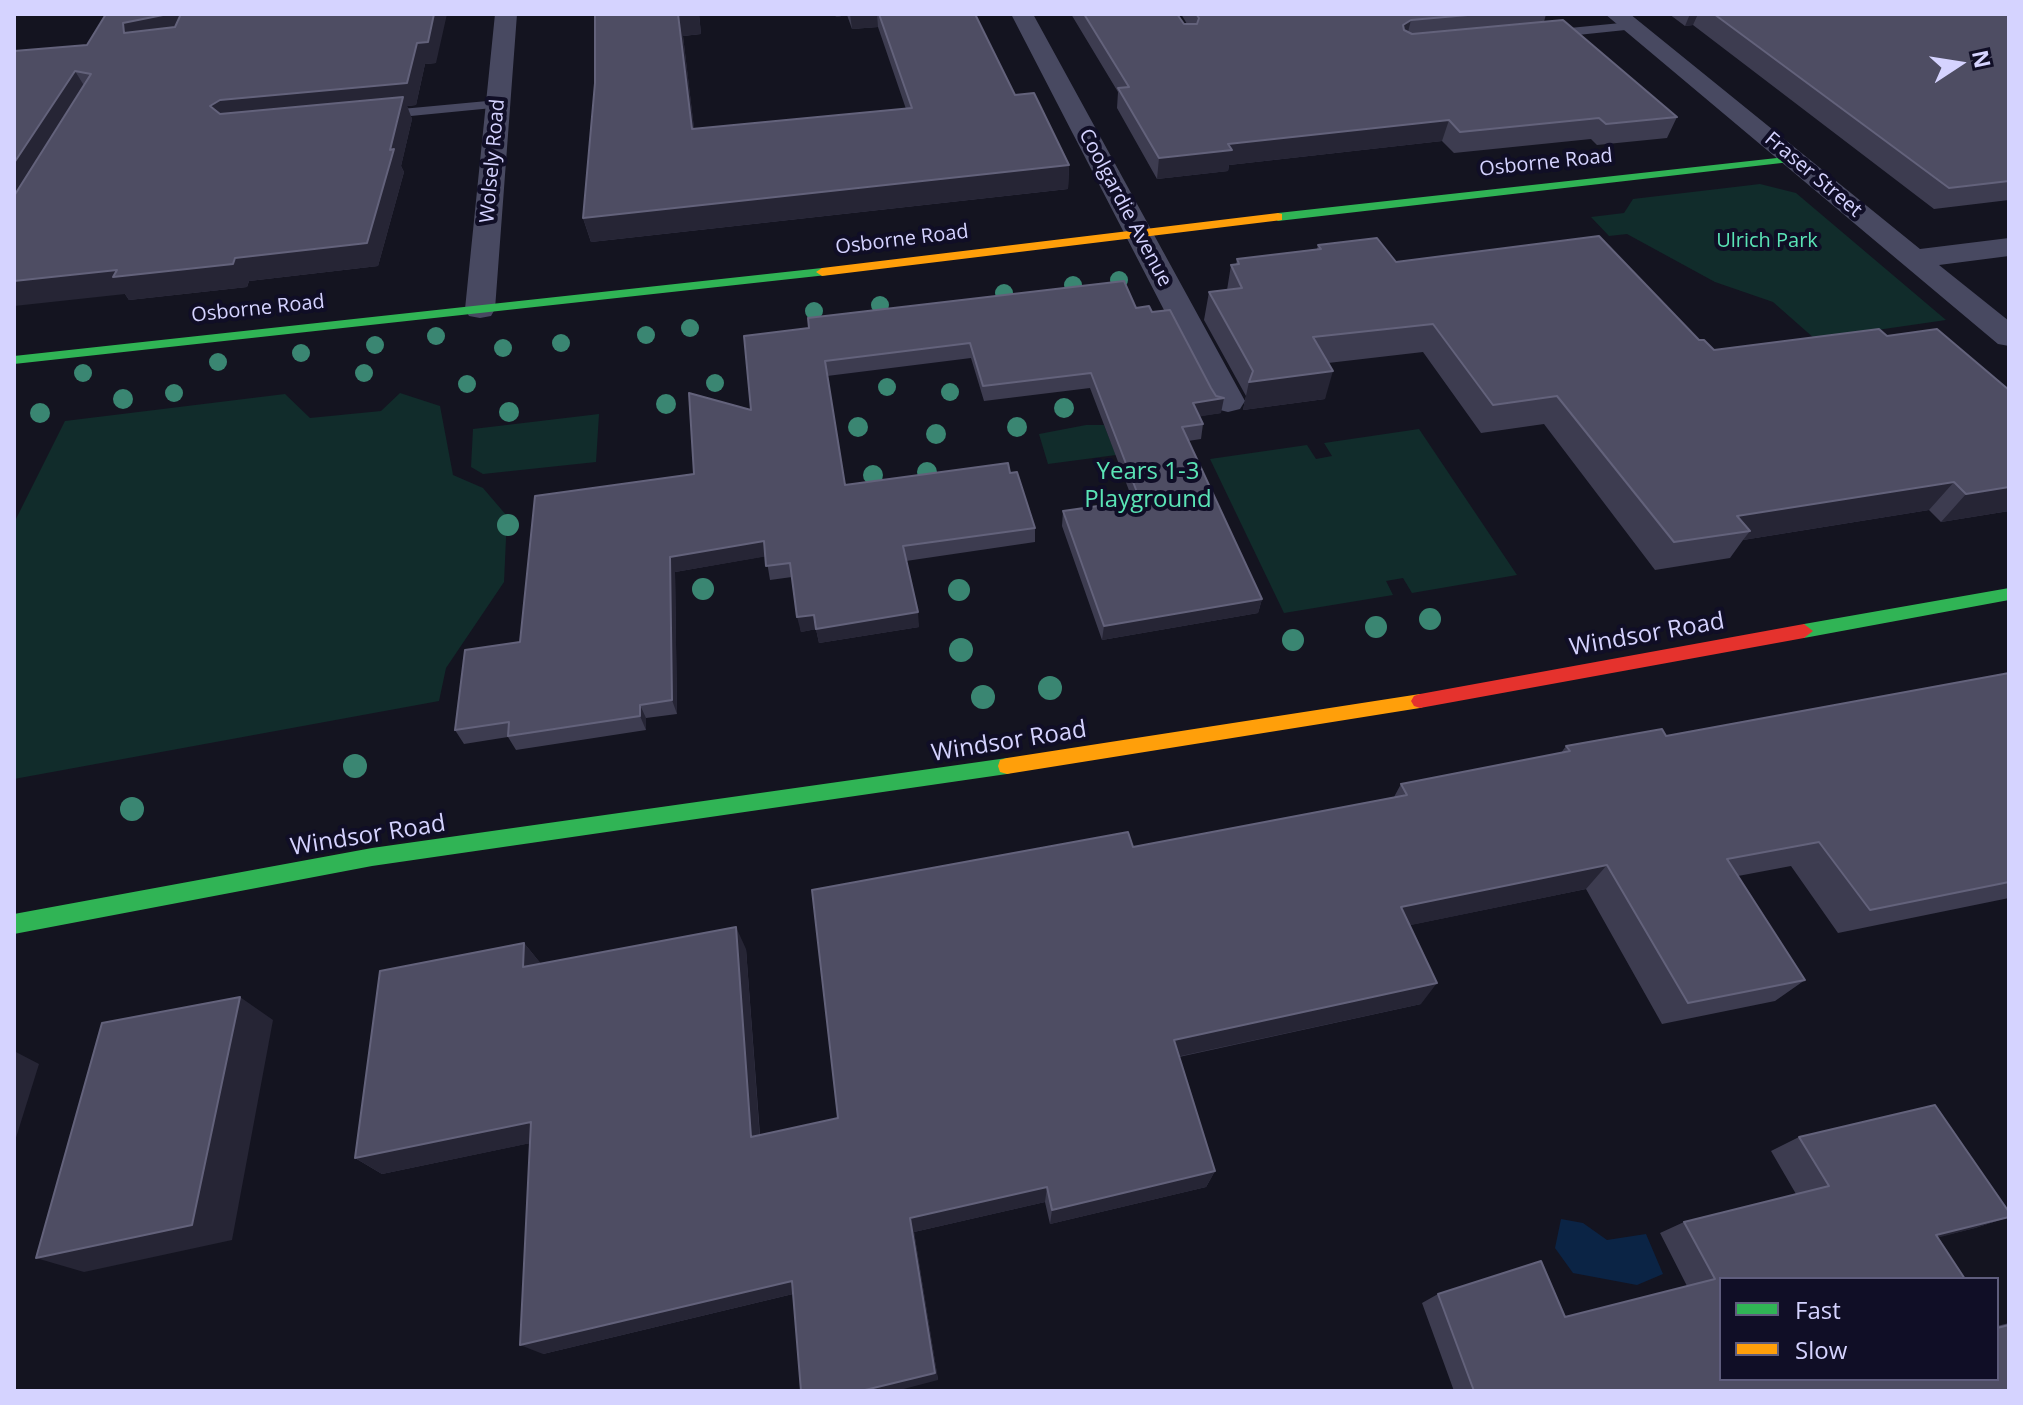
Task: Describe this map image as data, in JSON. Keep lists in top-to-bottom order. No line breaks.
{"streets":{"street":["Wolsely Road","Osborne Road","Fraser Street","Coolgardie Avenue","Windsor Road"]},"crossings":[["Wolsely Road","Osborne Road"],["Osborne Road","Fraser Street"],["Osborne Road","Coolgardie Avenue"]],"parks":["Ulrich Park","Years 1-3 Playground"],"legend":["Fast","Slow"],"north":"right"}
